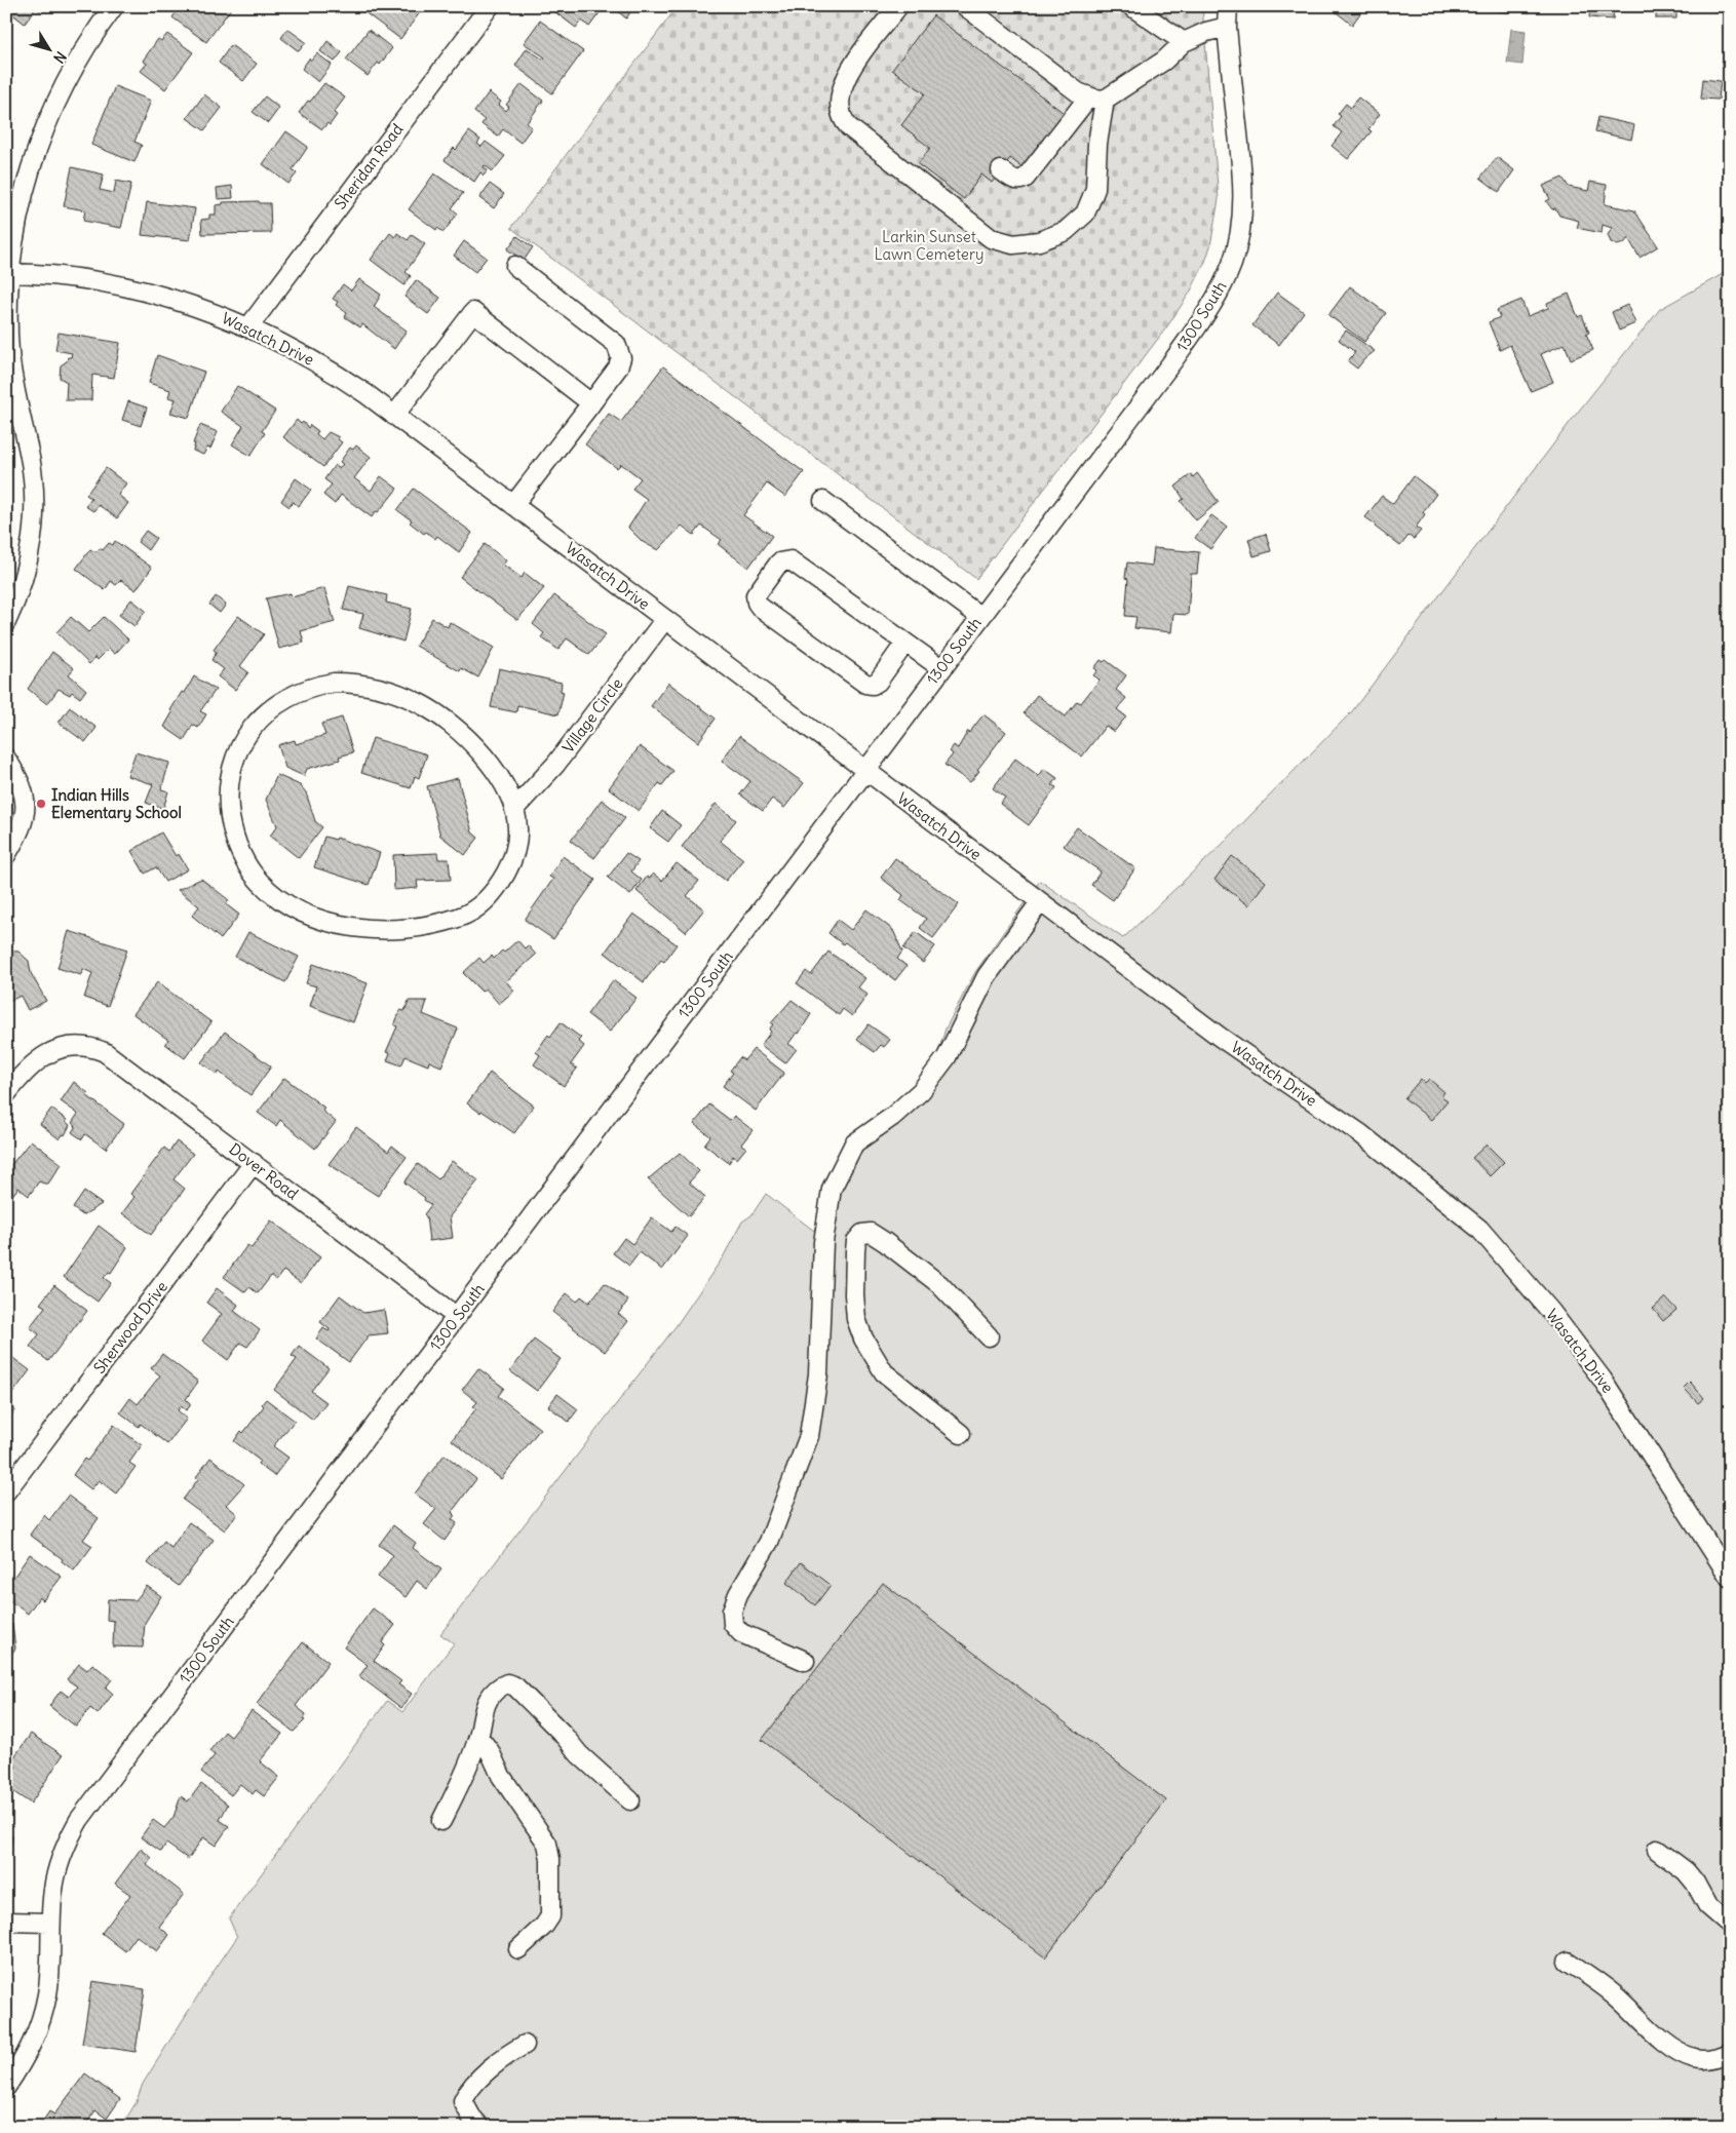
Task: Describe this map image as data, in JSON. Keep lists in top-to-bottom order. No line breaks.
{"streets":{"street":["Sheridan Road","1300 South","Wasatch Drive","Village Circle","Dover Road","Sherwood Drive"]},"crossings":[["Sheridan Road","Wasatch Drive"],["1300 South","Wasatch Drive"],["1300 South","Dover Road"],["Wasatch Drive","Village Circle"],["Dover Road","Sherwood Drive"]],"parks":["Larkin Sunset Lawn Cemetery"],"places":["Indian Hills Elementary School"],"north":"bottom right"}
